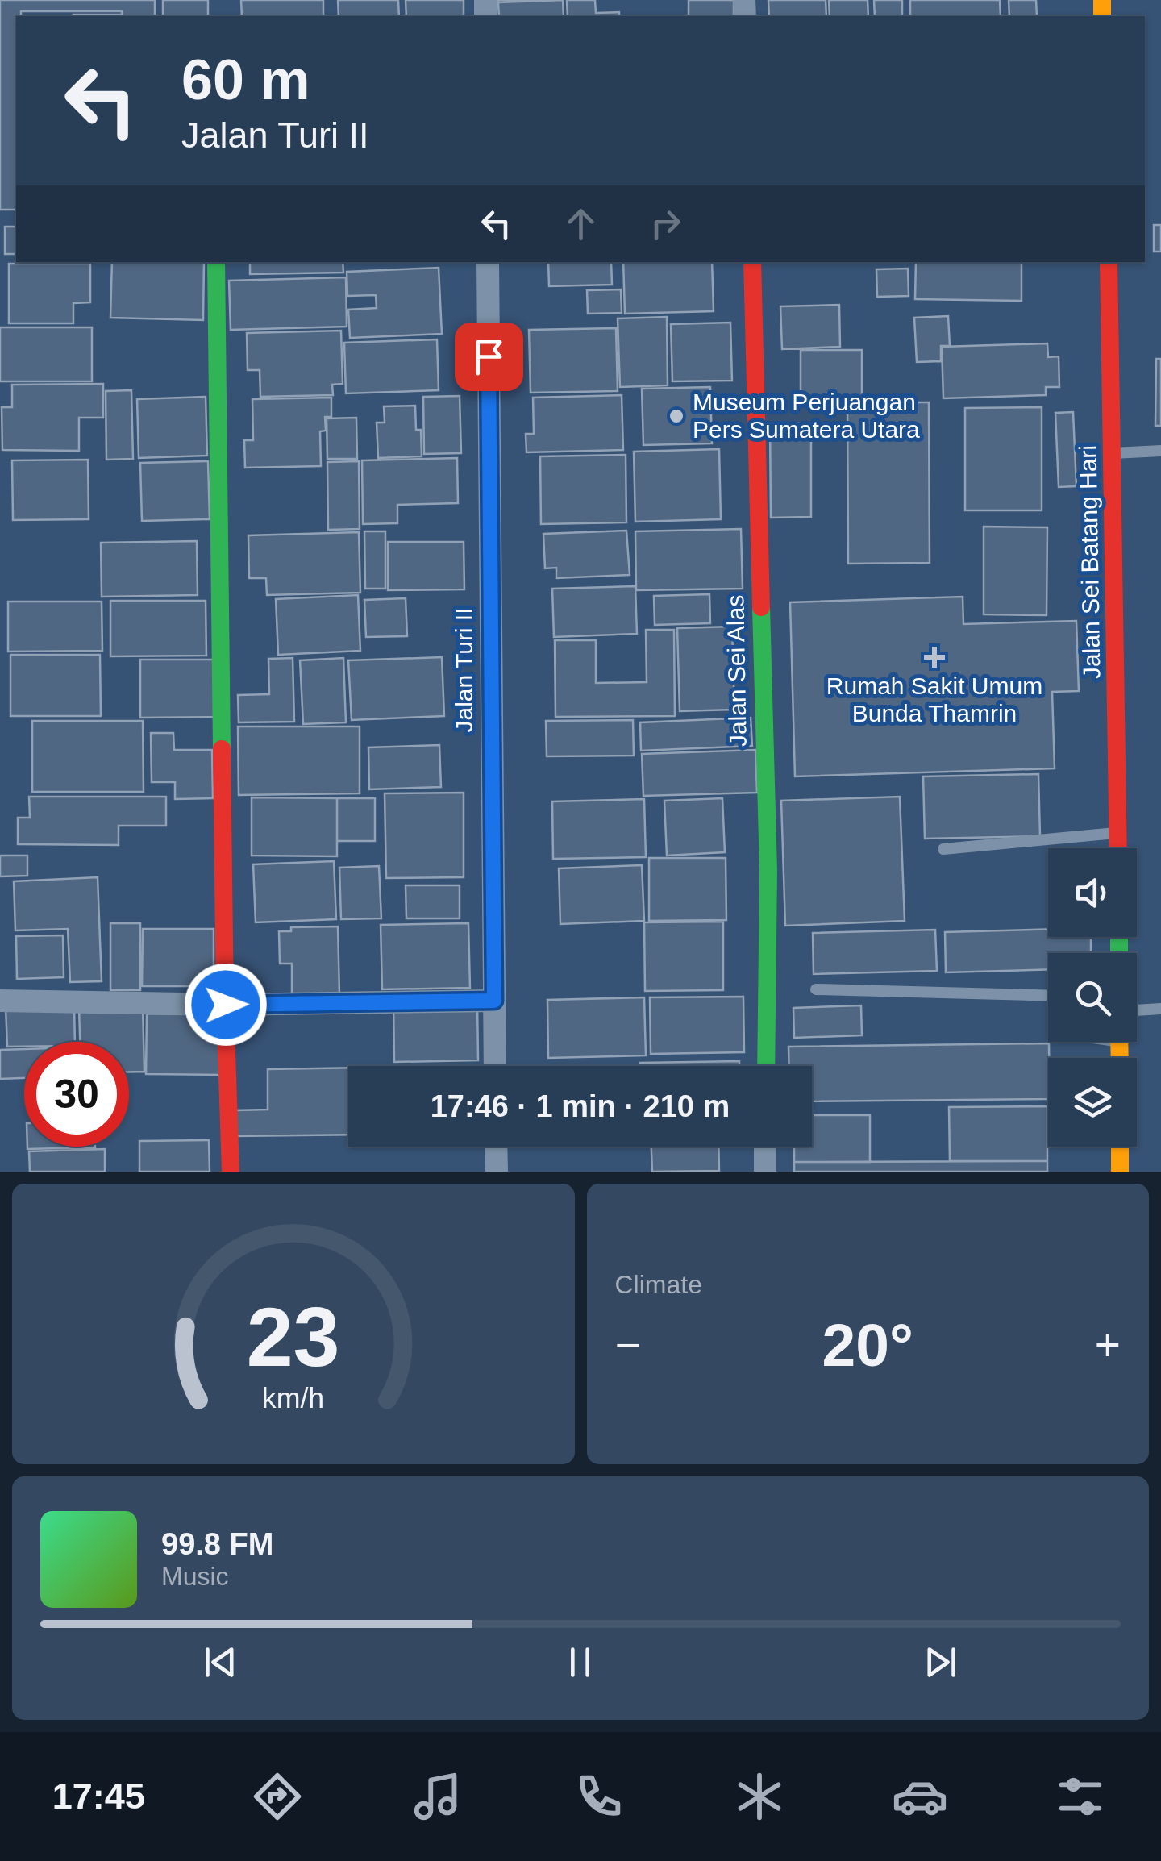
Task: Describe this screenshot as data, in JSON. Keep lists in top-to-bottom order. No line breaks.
{"streets":{"street":["Jalan Sei Batang Hari","Jalan Turi II","Jalan Sei Alas"]},"places":{"other":["Museum Perjuangan Pers Sumatera Utara"],"health":["Rumah Sakit Umum Bunda Thamrin"]},"page":{"turn":["60 m","Jalan Turi II"],"limit":"30","trip":"17:46 · 1 min · 210 m","tile":"Climate","heat":["−","20°","+"],"song":["99.8 FM","Music"],"tabs":"17:45","gauge":["23","km/h"]}}
